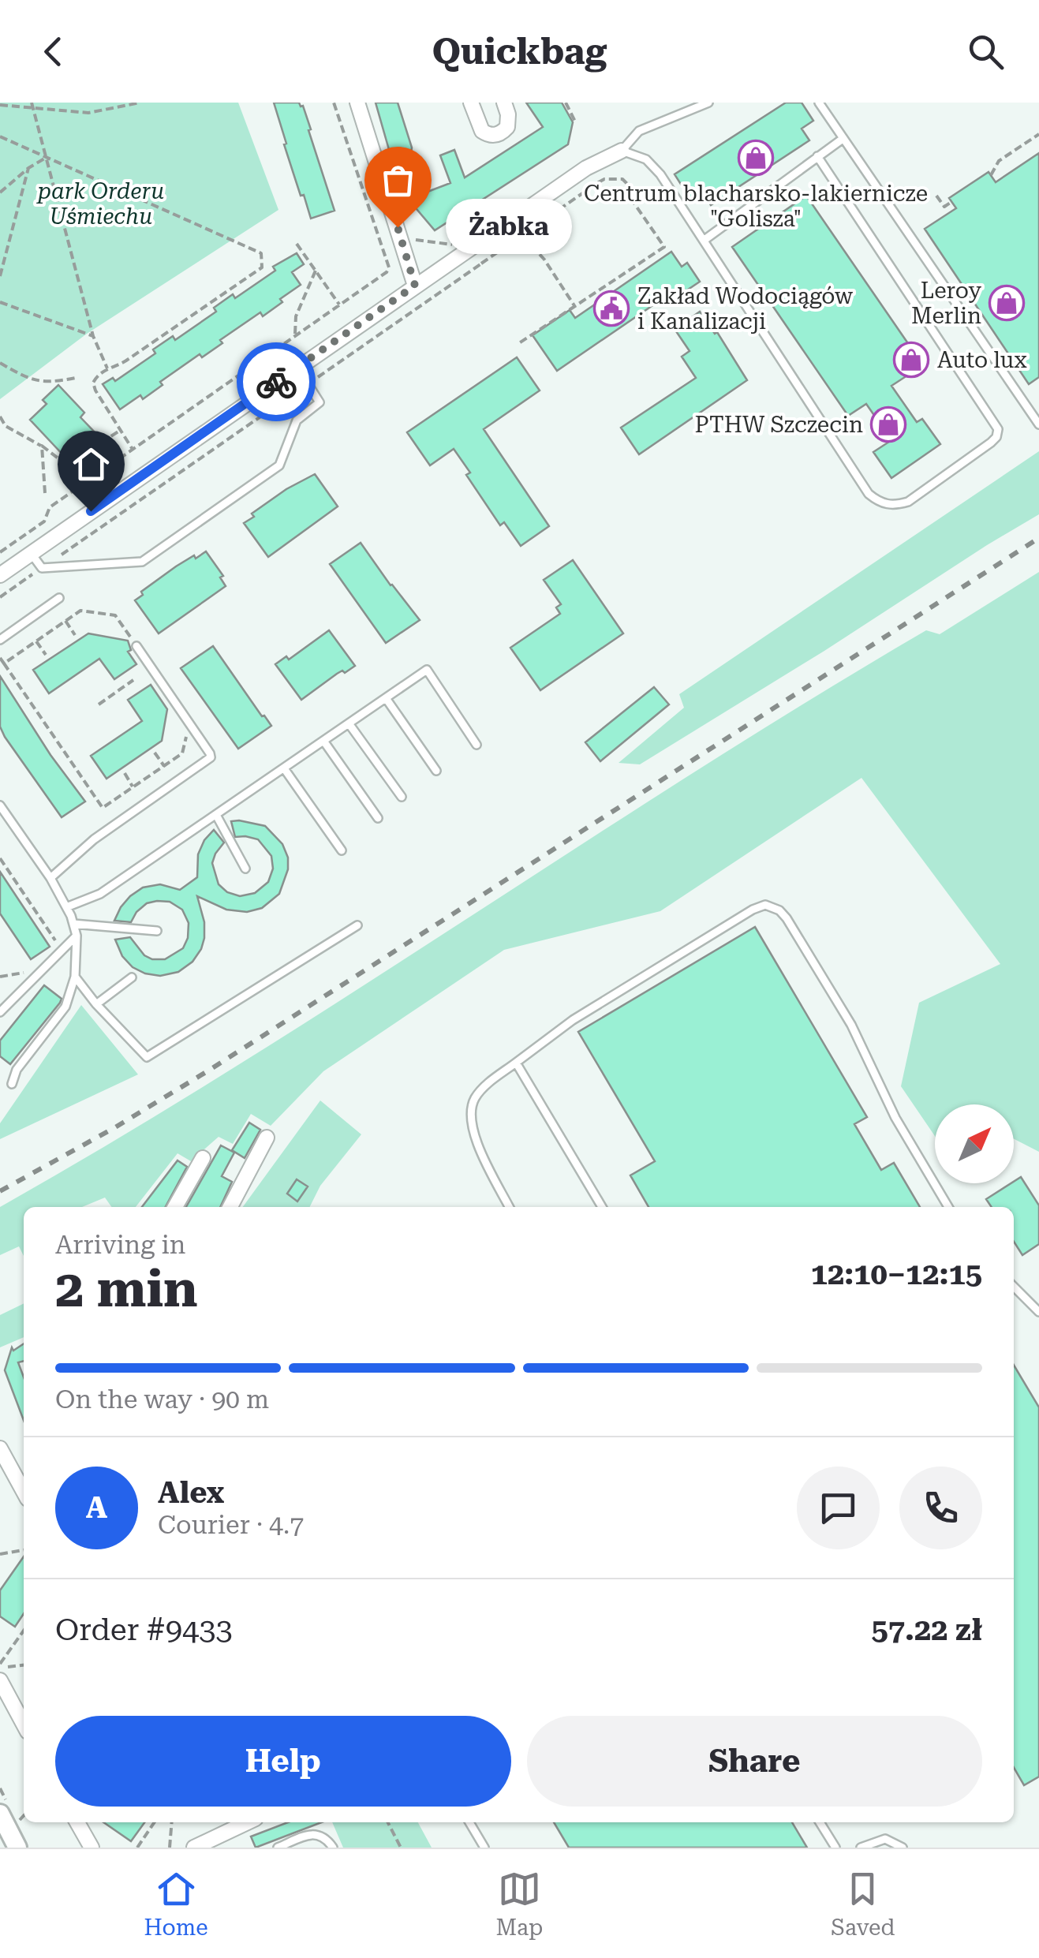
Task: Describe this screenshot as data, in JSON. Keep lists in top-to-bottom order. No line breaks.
{"parks":["park Orderu Uśmiechu"],"places":{"shop":["Centrum blacharsko-lakiernicze \"Golisza\"","Leroy Merlin","Auto lux","PTHW Szczecin"],"other":["Żabka"],"public building":["Zakład Wodociągów i Kanalizacji"]},"north":"top right","page":{"header":"Quickbag","bubble":"Żabka","heading":["2 min","Arriving in","12:10–12:15"],"panel":["Alex","Courier · 4.7","Order #9433","57.22 zł"],"bar":"On the way · 90 m","round":"A","buttons":["Help","Share"],"tabs":["Home","Map","Saved"]}}
